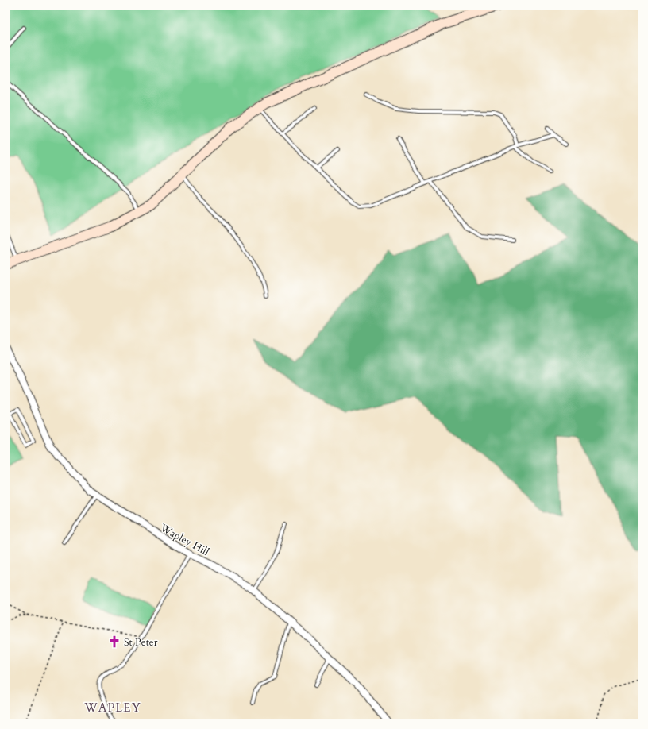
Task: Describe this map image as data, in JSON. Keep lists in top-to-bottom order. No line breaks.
{"streets":{"street":["Wapley Hill"]},"districts":["WAPLEY"],"places":{"church":["St Peter"]}}
